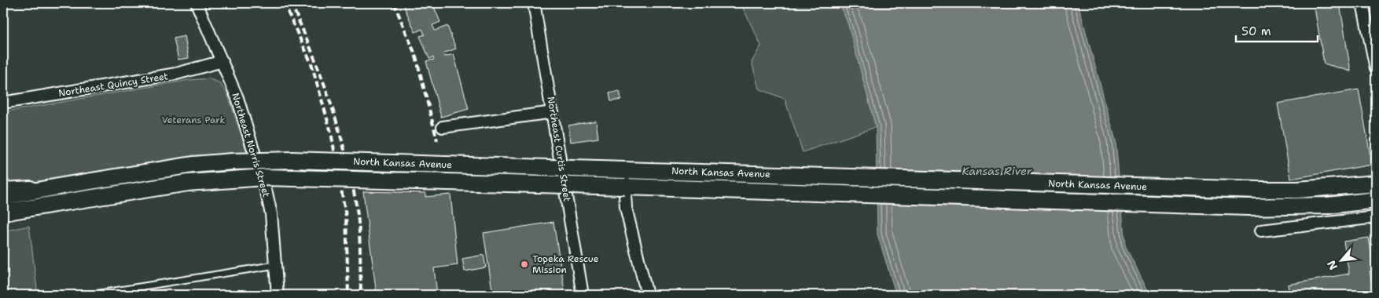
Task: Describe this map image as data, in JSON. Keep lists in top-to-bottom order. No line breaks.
{"streets":{"main road":["North Kansas Avenue"],"street":["Northeast Quincy Street","Northeast Norris Street","Northeast Curtis Street"]},"crossings":[["Northeast Quincy Street","Northeast Norris Street"]],"water":["Kansas River"],"parks":["Veterans Park"],"places":["Topeka Rescue Mission"],"scale_bar":"50 m","north":"bottom left"}
